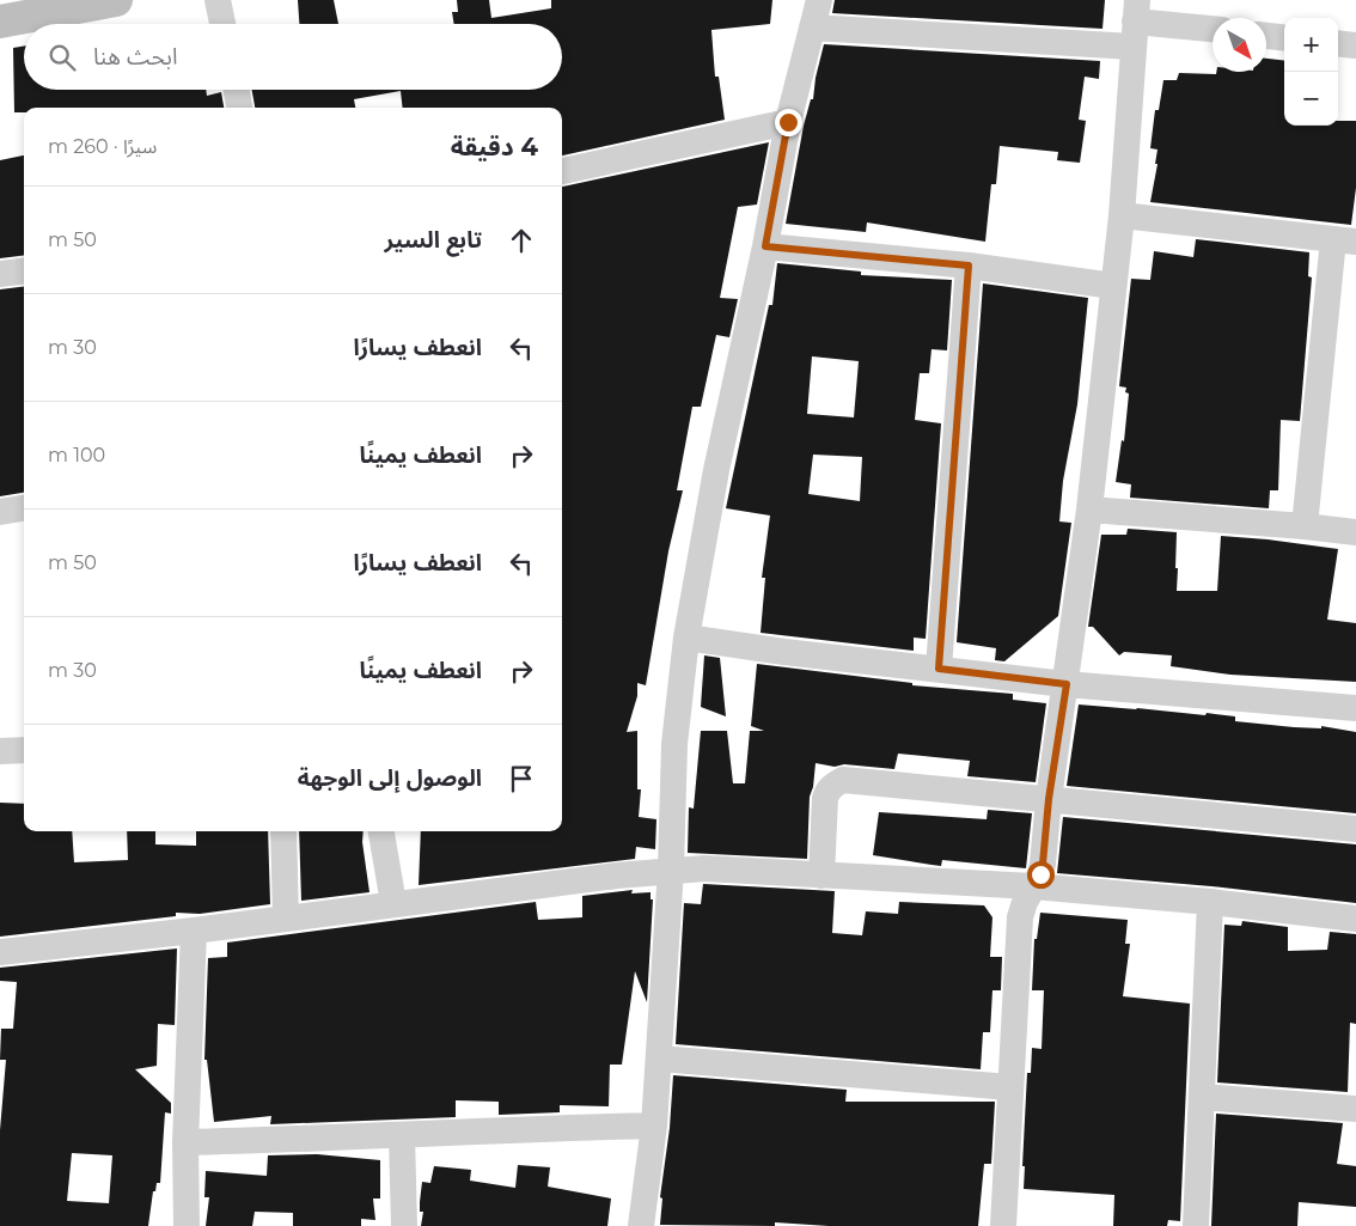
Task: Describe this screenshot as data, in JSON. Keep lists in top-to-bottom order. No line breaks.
{"north":"bottom right","page":{"map_buttons":["+","−"],"search":"ابحث هنا","heading":["4 دقيقة","سيرًا · 260 m"],"list":[["تابع السير","50 m"],["انعطف يسارًا","30 m"],["انعطف يمينًا","100 m"],["انعطف يسارًا","50 m"],["انعطف يمينًا","30 m"],"الوصول إلى الوجهة"]}}
